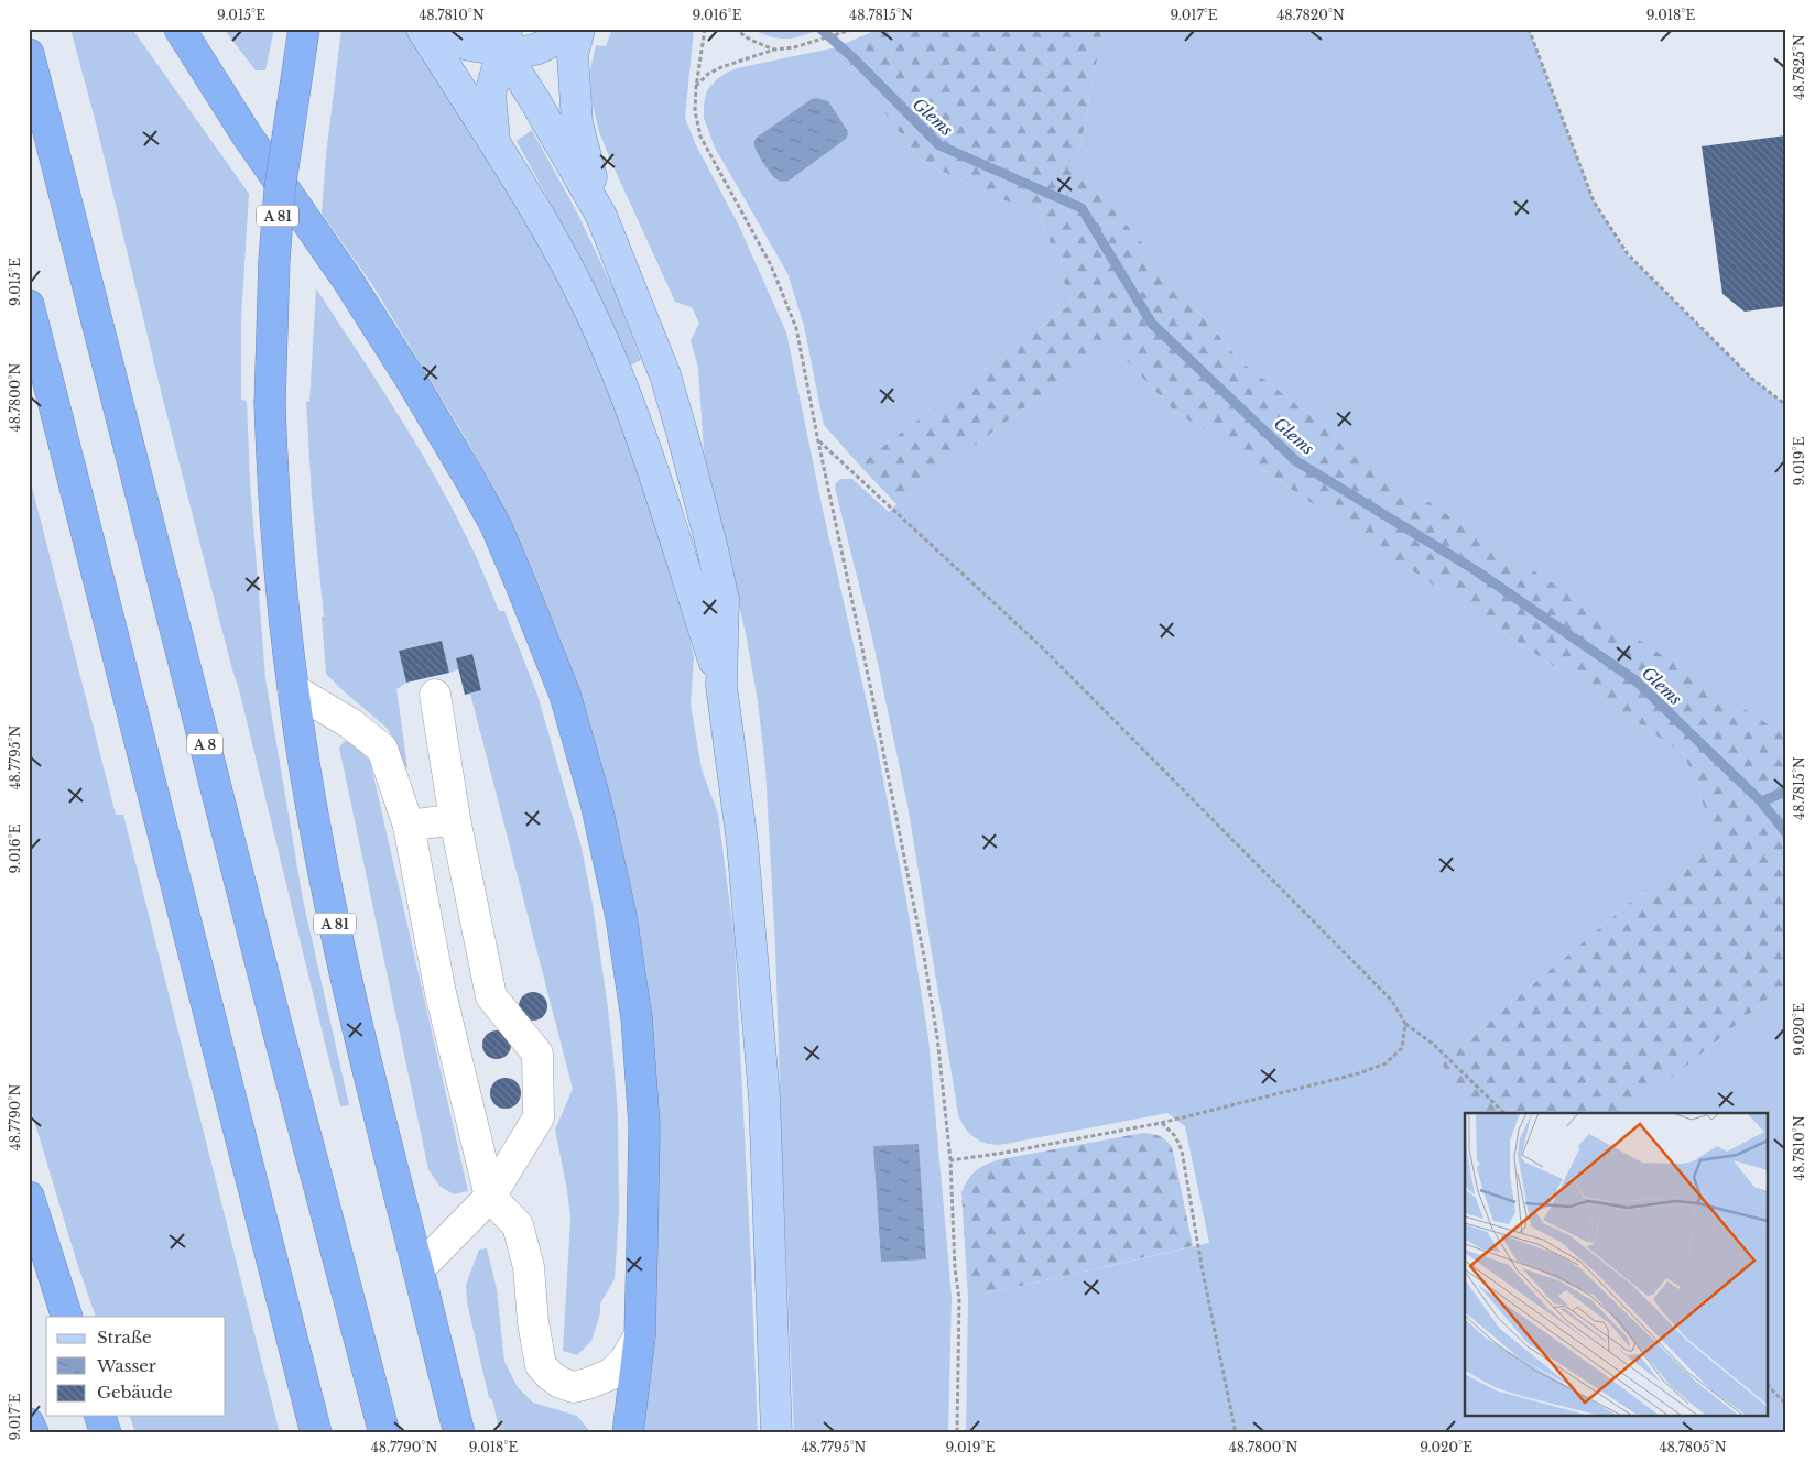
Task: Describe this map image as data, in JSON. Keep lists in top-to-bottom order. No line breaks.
{"streets":{"highway":["A 81","A 8"]},"water":["Glems"],"legend":["Straße","Wasser","Gebäude"],"coordinates":["9.015°E","48.7810°N","9.016°E","48.7815°N","9.017°E","48.7820°N","9.018°E","48.7825°N","48.7800°N","9.019°E","48.7795°N","9.020°E","48.7790°N","48.7805°N"]}
